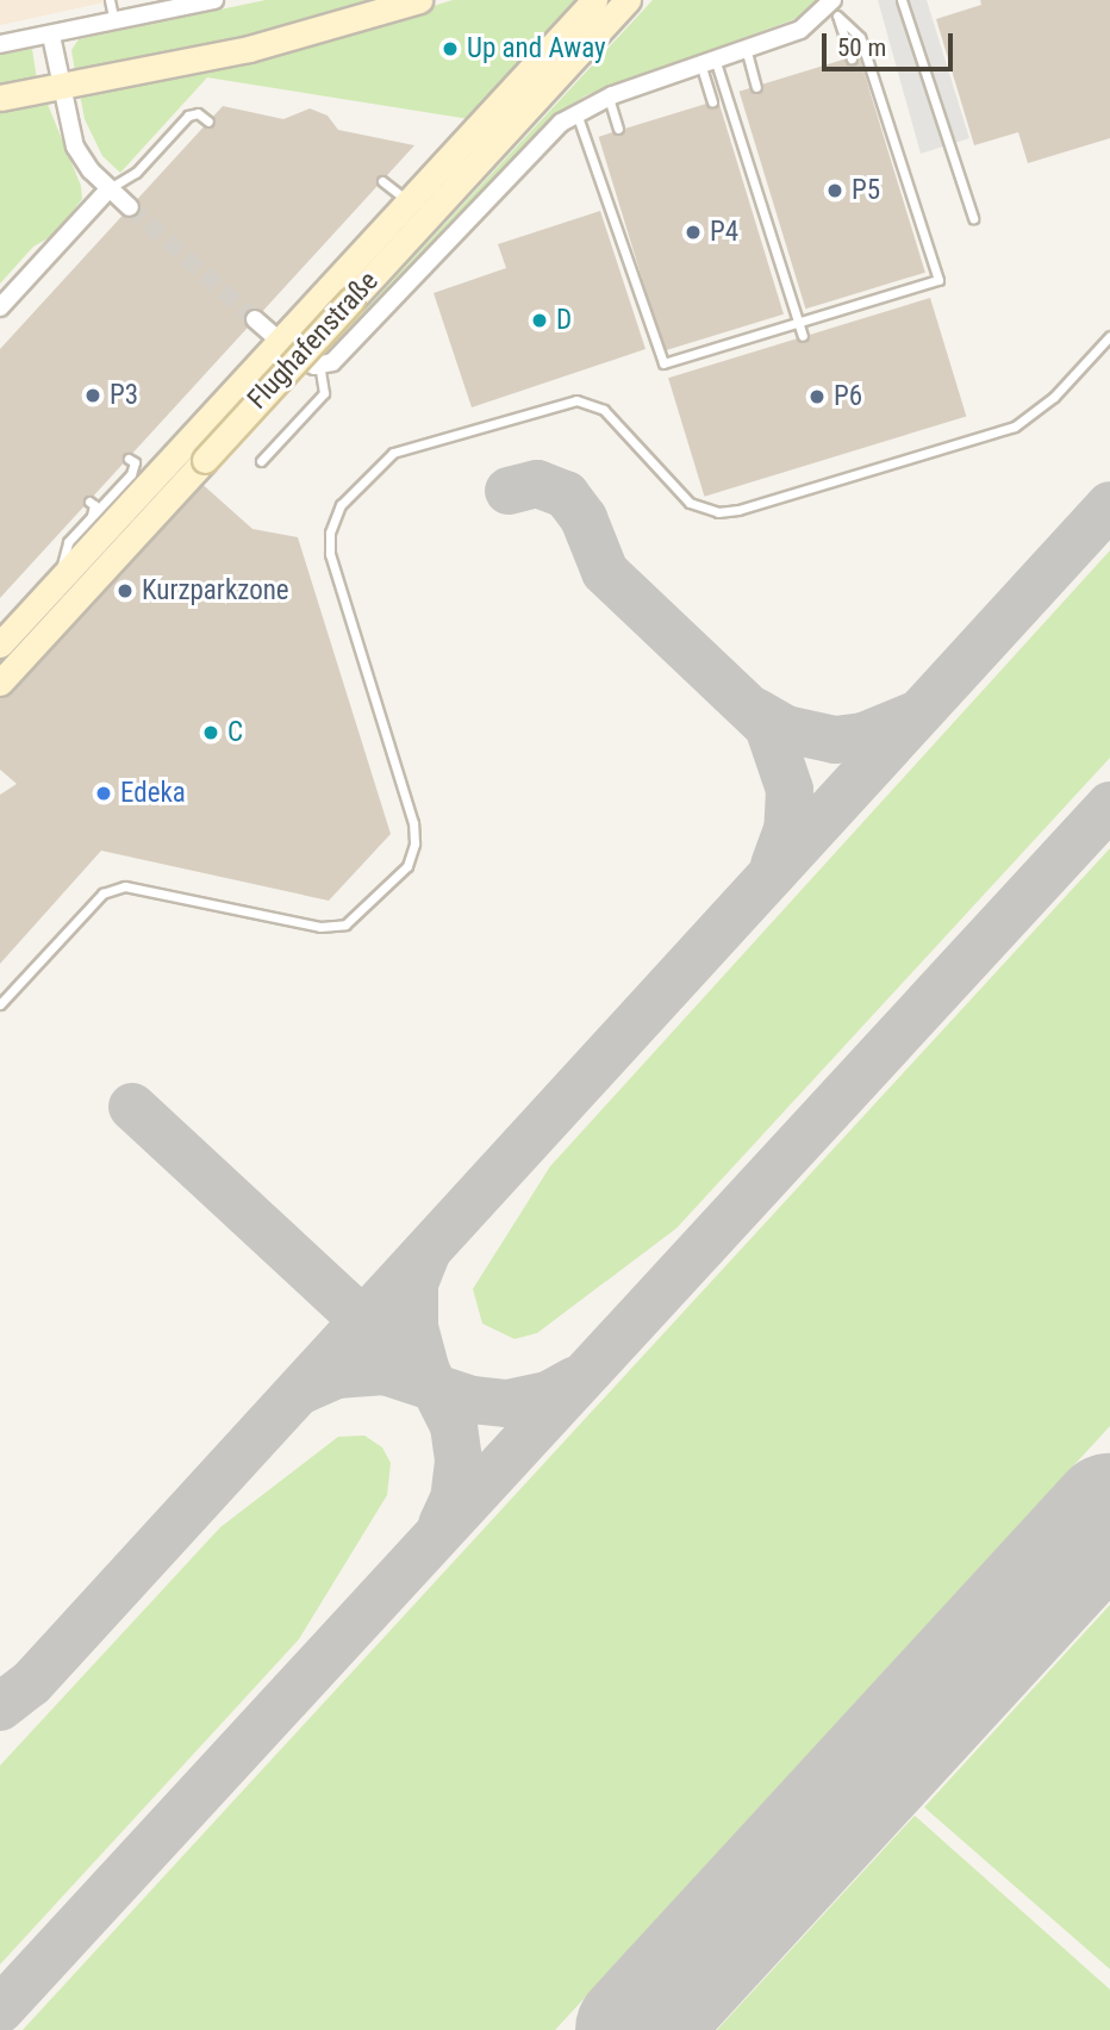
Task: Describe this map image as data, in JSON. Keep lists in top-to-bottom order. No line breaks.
{"streets":{"main road":["Flughafenstraße"]},"places":["Up and Away","P5","P4","D","P3","P6","Kurzparkzone","C","Edeka"],"scale_bar":"50 m"}
